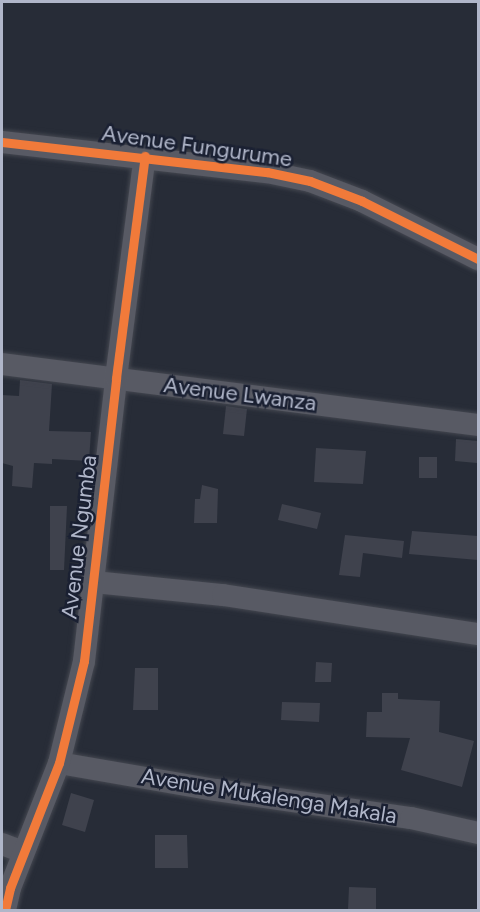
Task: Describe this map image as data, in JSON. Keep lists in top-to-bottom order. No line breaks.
{"streets":{"street":["Avenue Fungurume","Avenue Lwanza","Avenue Ngumba","Avenue Mukalenga Makala"]},"crossings":[["Avenue Fungurume","Avenue Ngumba"],["Avenue Lwanza","Avenue Ngumba"],["Avenue Ngumba","Avenue Mukalenga Makala"]]}
